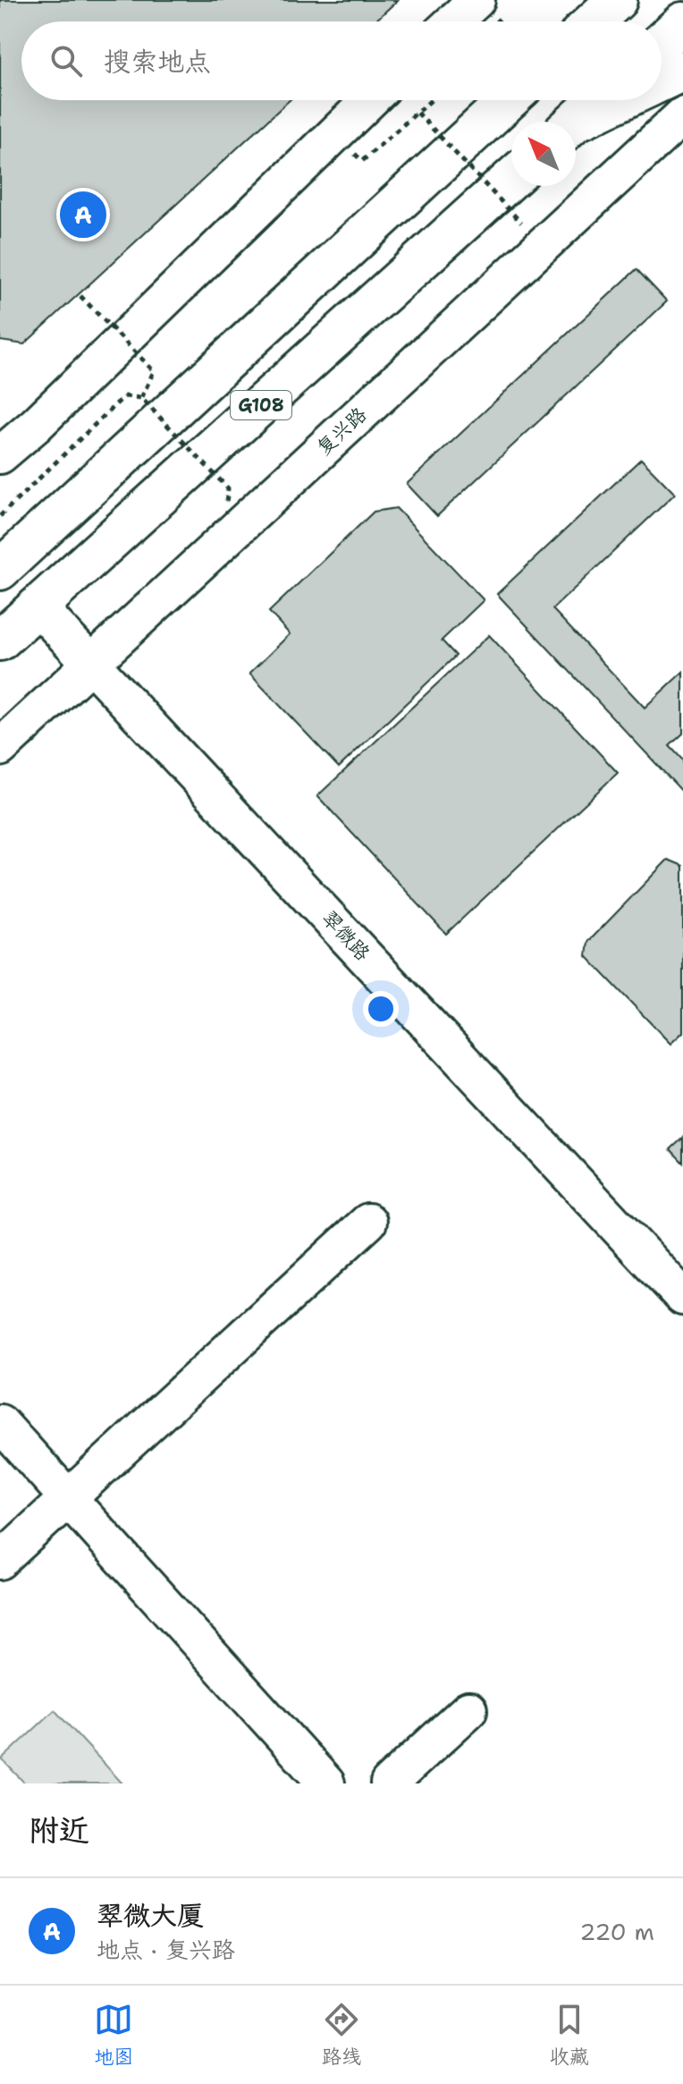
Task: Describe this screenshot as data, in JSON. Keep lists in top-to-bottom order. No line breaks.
{"streets":{"main road":["G108"],"street":["复兴路","翠微路"]},"crossings":[["G108","翠微路"],["复兴路","翠微路"]],"north":"top left","page":{"search":"搜索地点","pins":"A","heading":"附近","list":[{"mark":"A","name":"翠微大厦","note":"地点 · 复兴路","value":"220 m"}],"nav":["地图","路线","收藏"]}}
